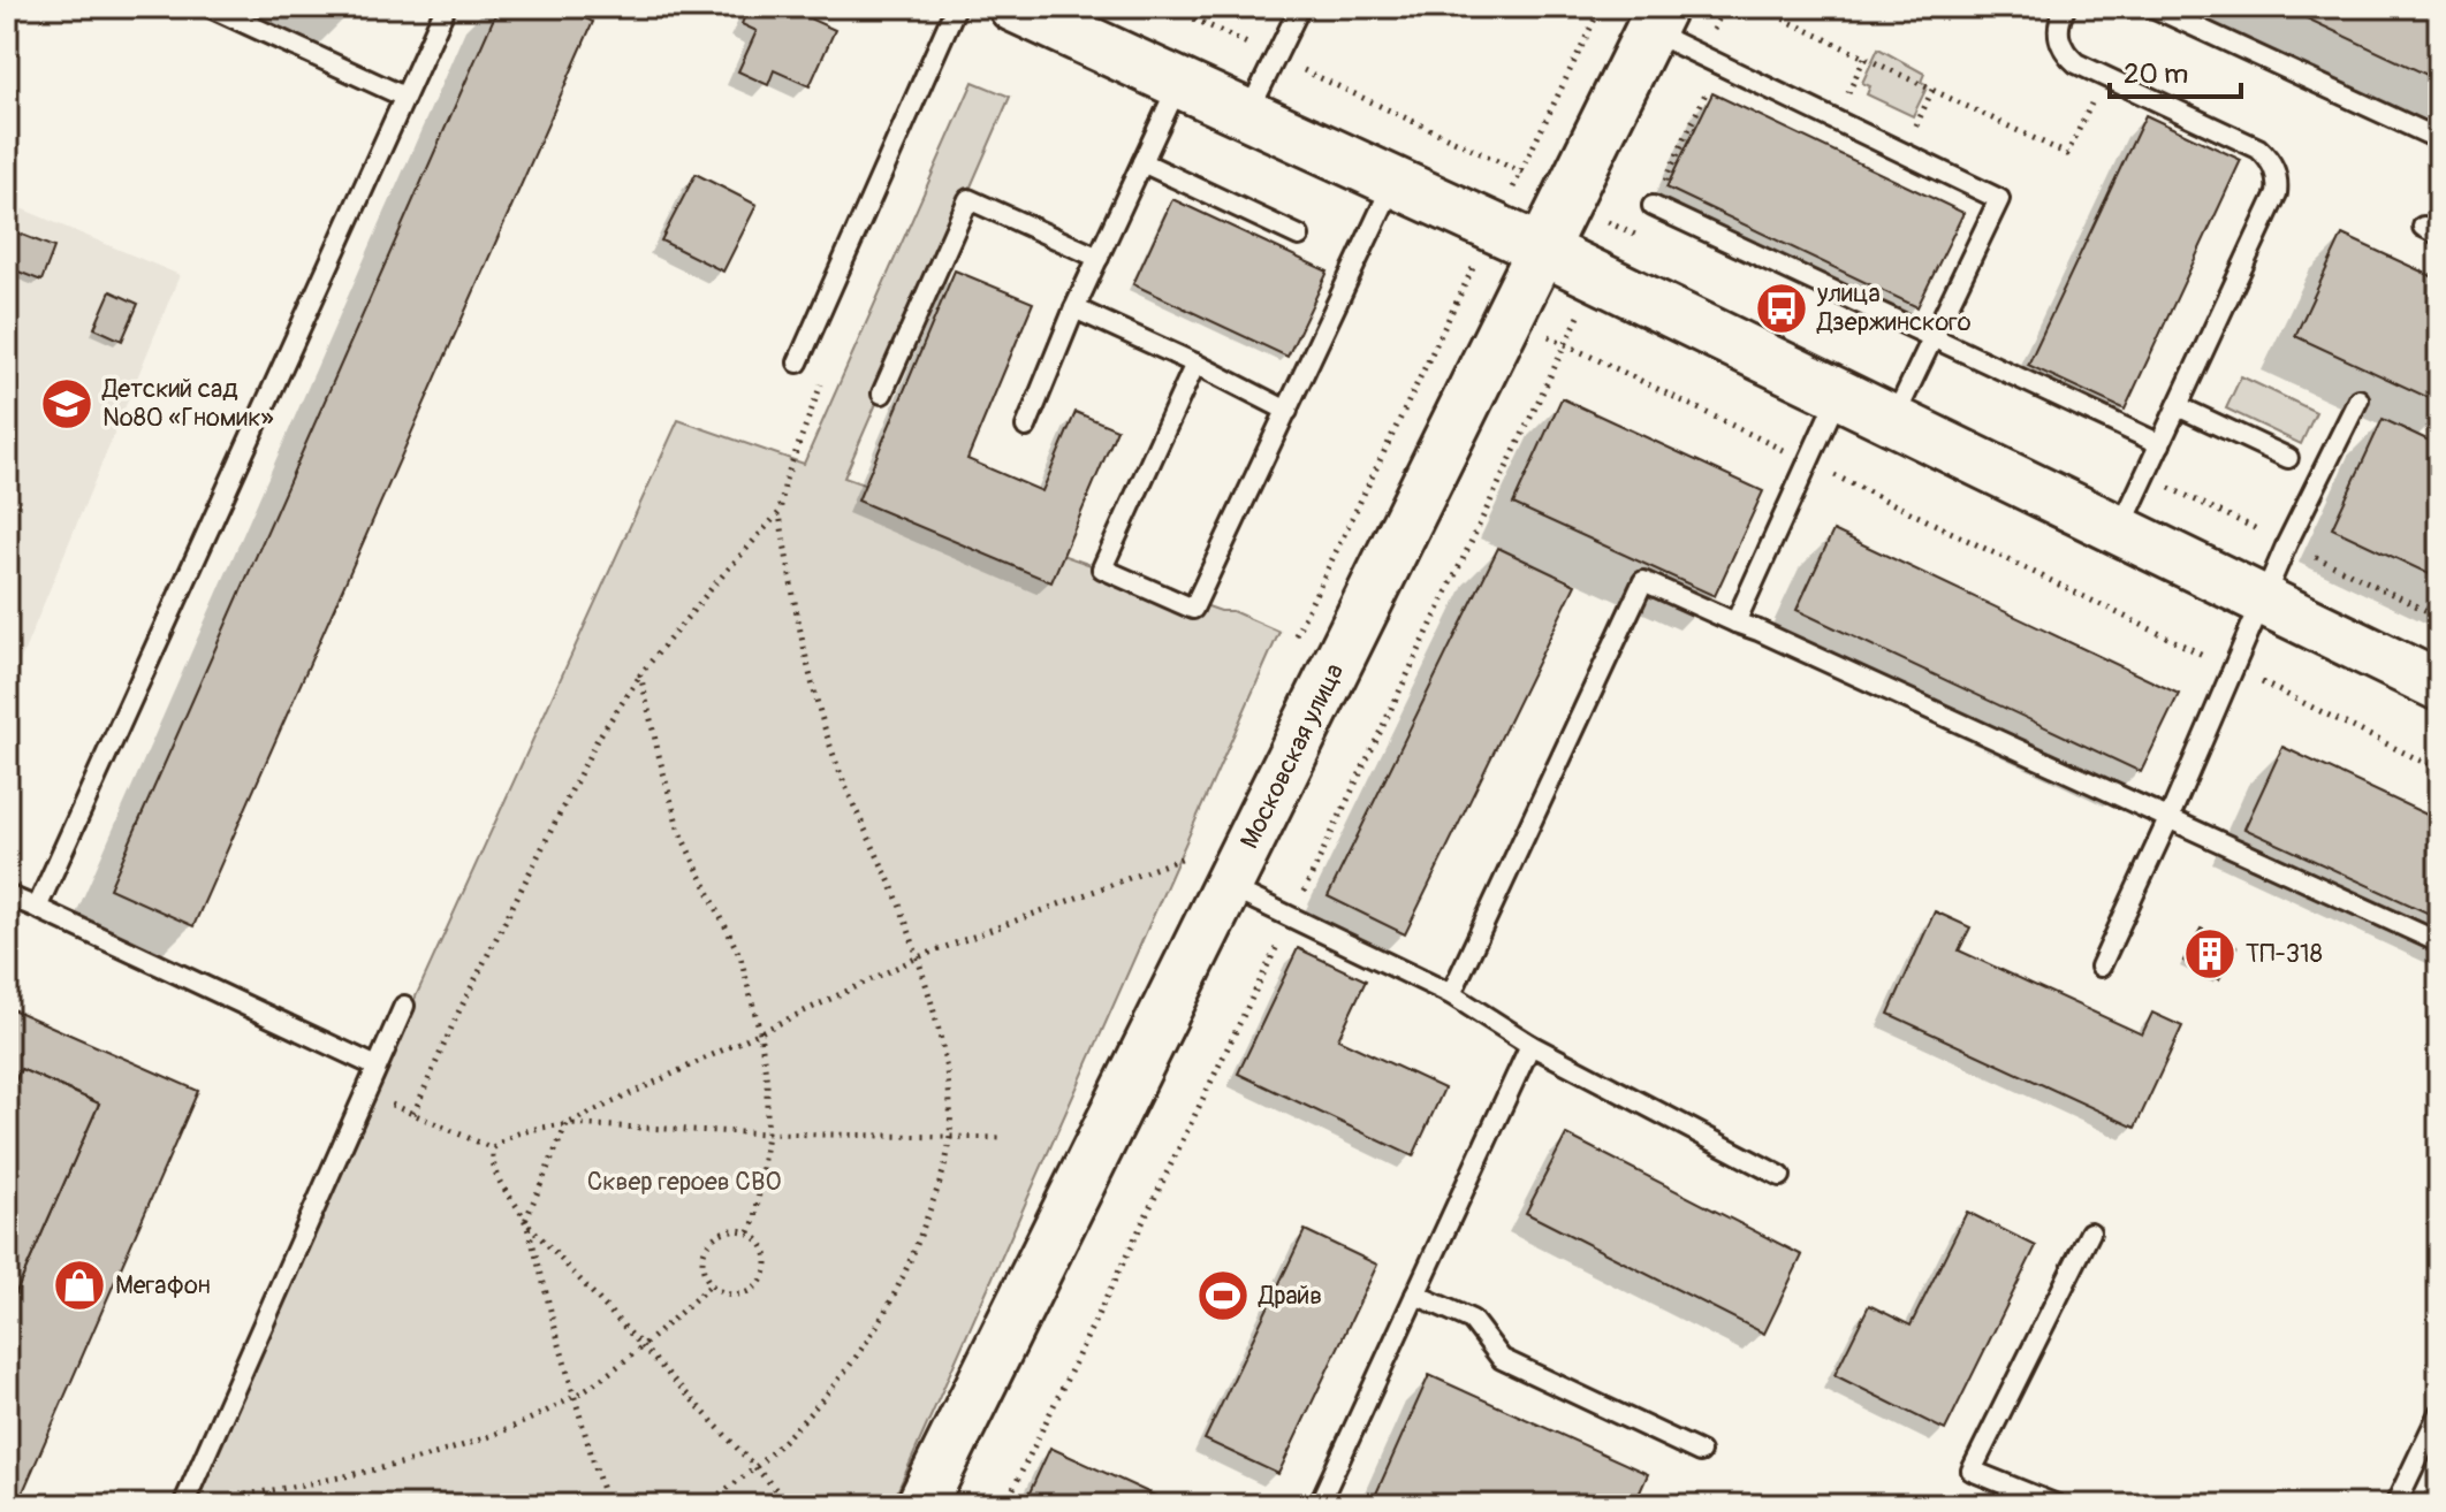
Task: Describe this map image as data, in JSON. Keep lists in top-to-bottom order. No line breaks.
{"streets":{"street":["Московская улица"]},"parks":["Сквер героев СВО"],"places":{"bus stop":["улица Дзержинского"],"school or university":["Детский сад №80 «Гномик»"],"building":["ТП-318"],"shop":["Мегафон"],"sports":["Драйв"]},"scale_bar":"20 m"}
